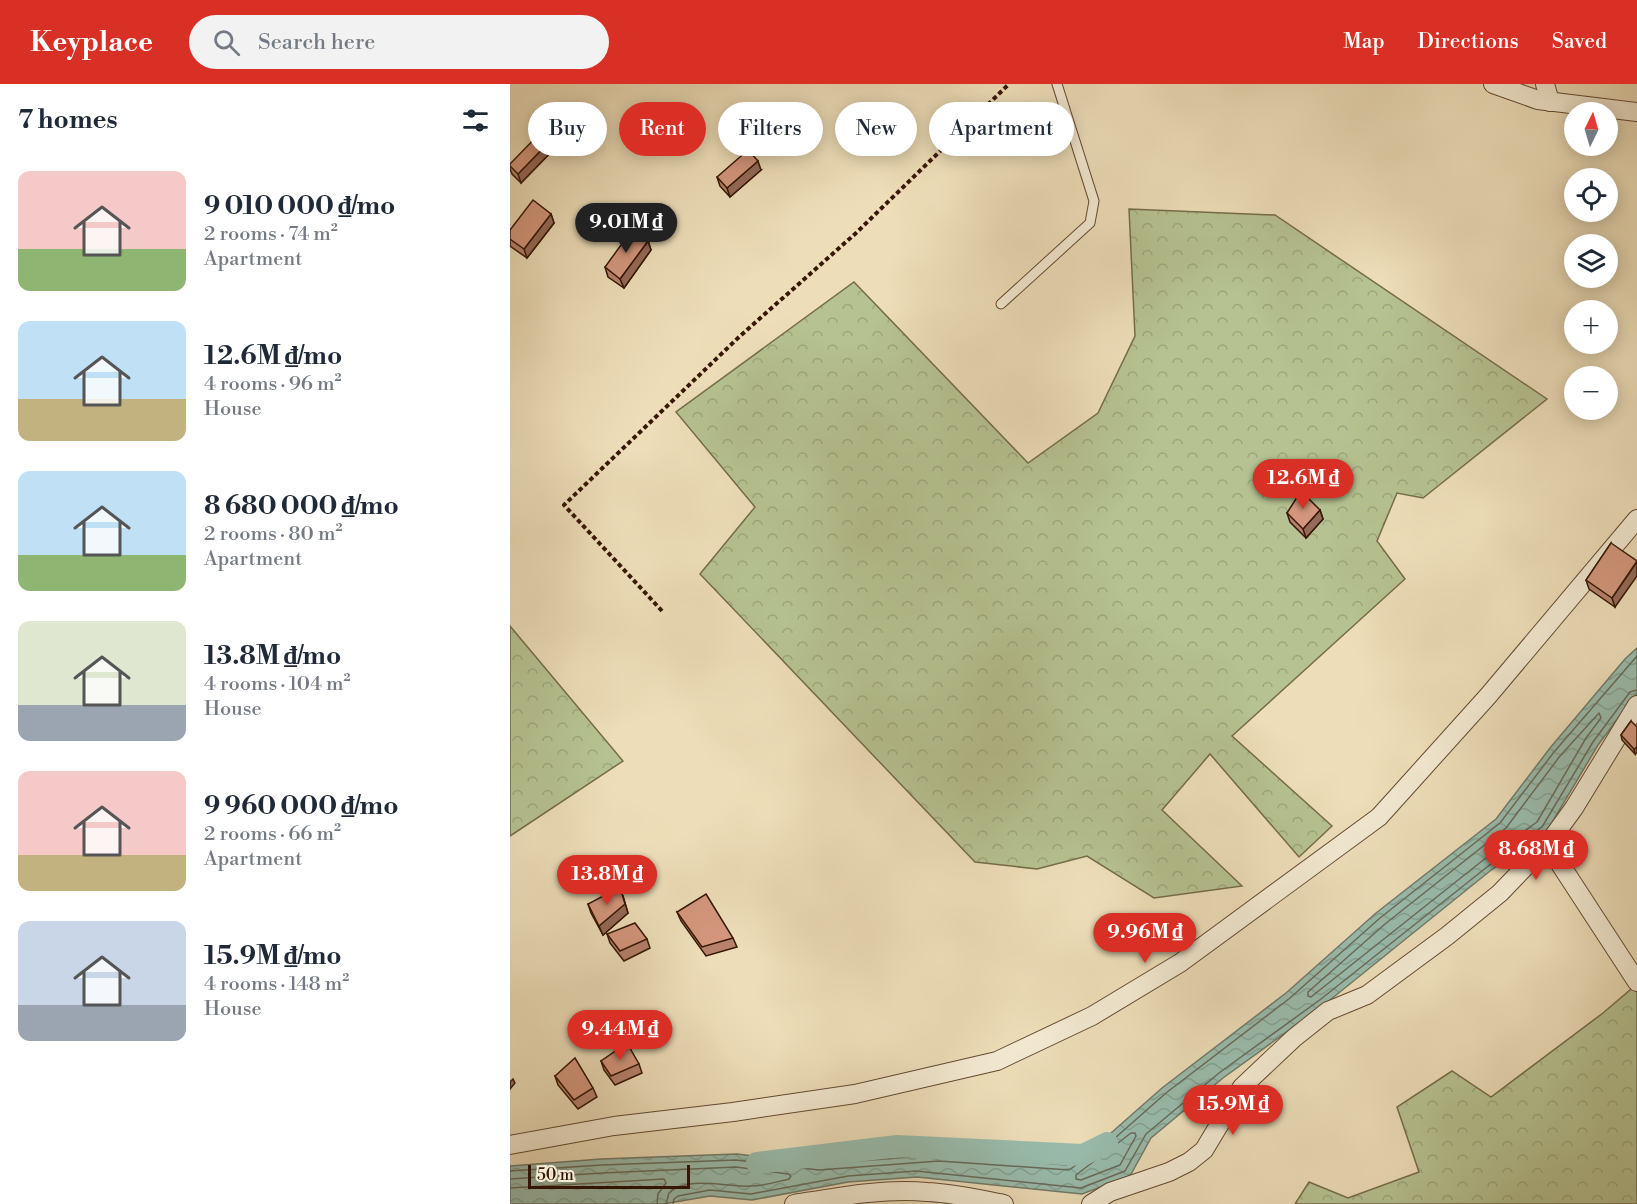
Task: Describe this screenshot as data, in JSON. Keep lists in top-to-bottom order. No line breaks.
{"scale_bar":"50 m","north":"top","page":{"header":"Keyplace","search":"Search here","nav":["Map","Directions","Saved"],"heading":"7 homes","map_buttons":["+","−"],"chip":["Buy","Rent","Filters","New","Apartment"],"list":[{"name":"9 010 000 ₫/mo","note":"2 rooms · 74 m² · Apartment"},{"name":"12.6M ₫/mo","note":"4 rooms · 96 m² · House"},{"name":"8 680 000 ₫/mo","note":"2 rooms · 80 m² · Apartment"},{"name":"13.8M ₫/mo","note":"4 rooms · 104 m² · House"},{"name":"9 960 000 ₫/mo","note":"2 rooms · 66 m² · Apartment"},{"name":"15.9M ₫/mo","note":"4 rooms · 148 m² · House"}],"price":["9.01M ₫","12.6M ₫","8.68M ₫","13.8M ₫","9.96M ₫","9.44M ₫","15.9M ₫"],"scale":"50 m"}}
